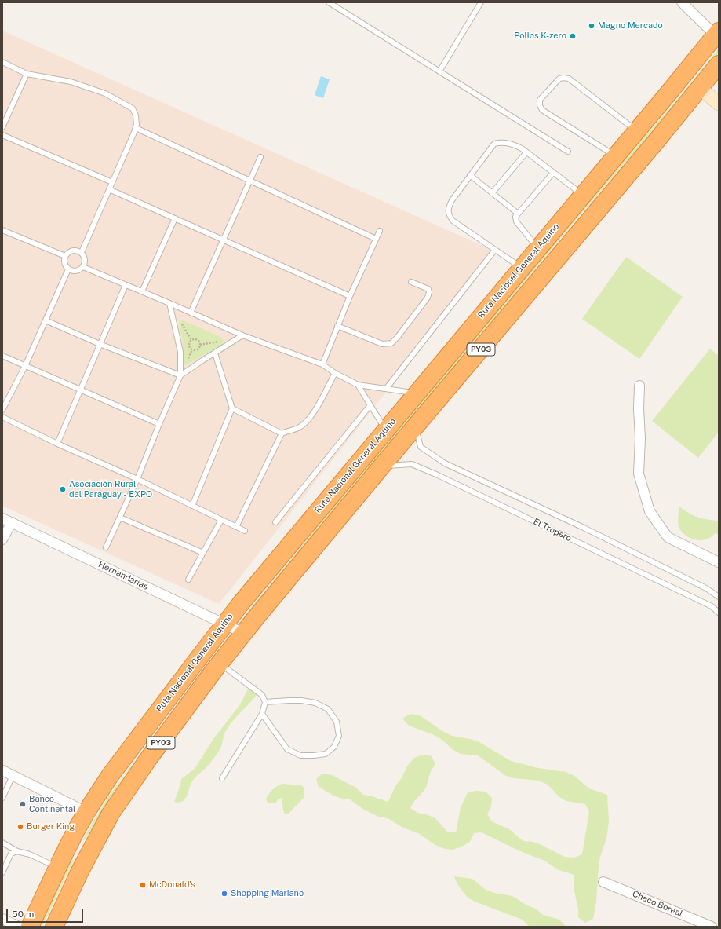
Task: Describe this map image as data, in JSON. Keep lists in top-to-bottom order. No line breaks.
{"streets":{"highway":["Ruta Nacional General Aquino","PY03"],"street":["Hernandarias","Chaco Boreal"],"lane":["El Tropero"]},"crossings":[["Ruta Nacional General Aquino","Hernandarias"],["PY03","El Tropero"],["PY03","Hernandarias"]],"places":["Magno Mercado","Pollos K-zero","Asociación Rural del Paraguay - EXPO","Banco Continental","Burger King","McDonald's","Shopping Mariano"],"scale_bar":"50 m"}
